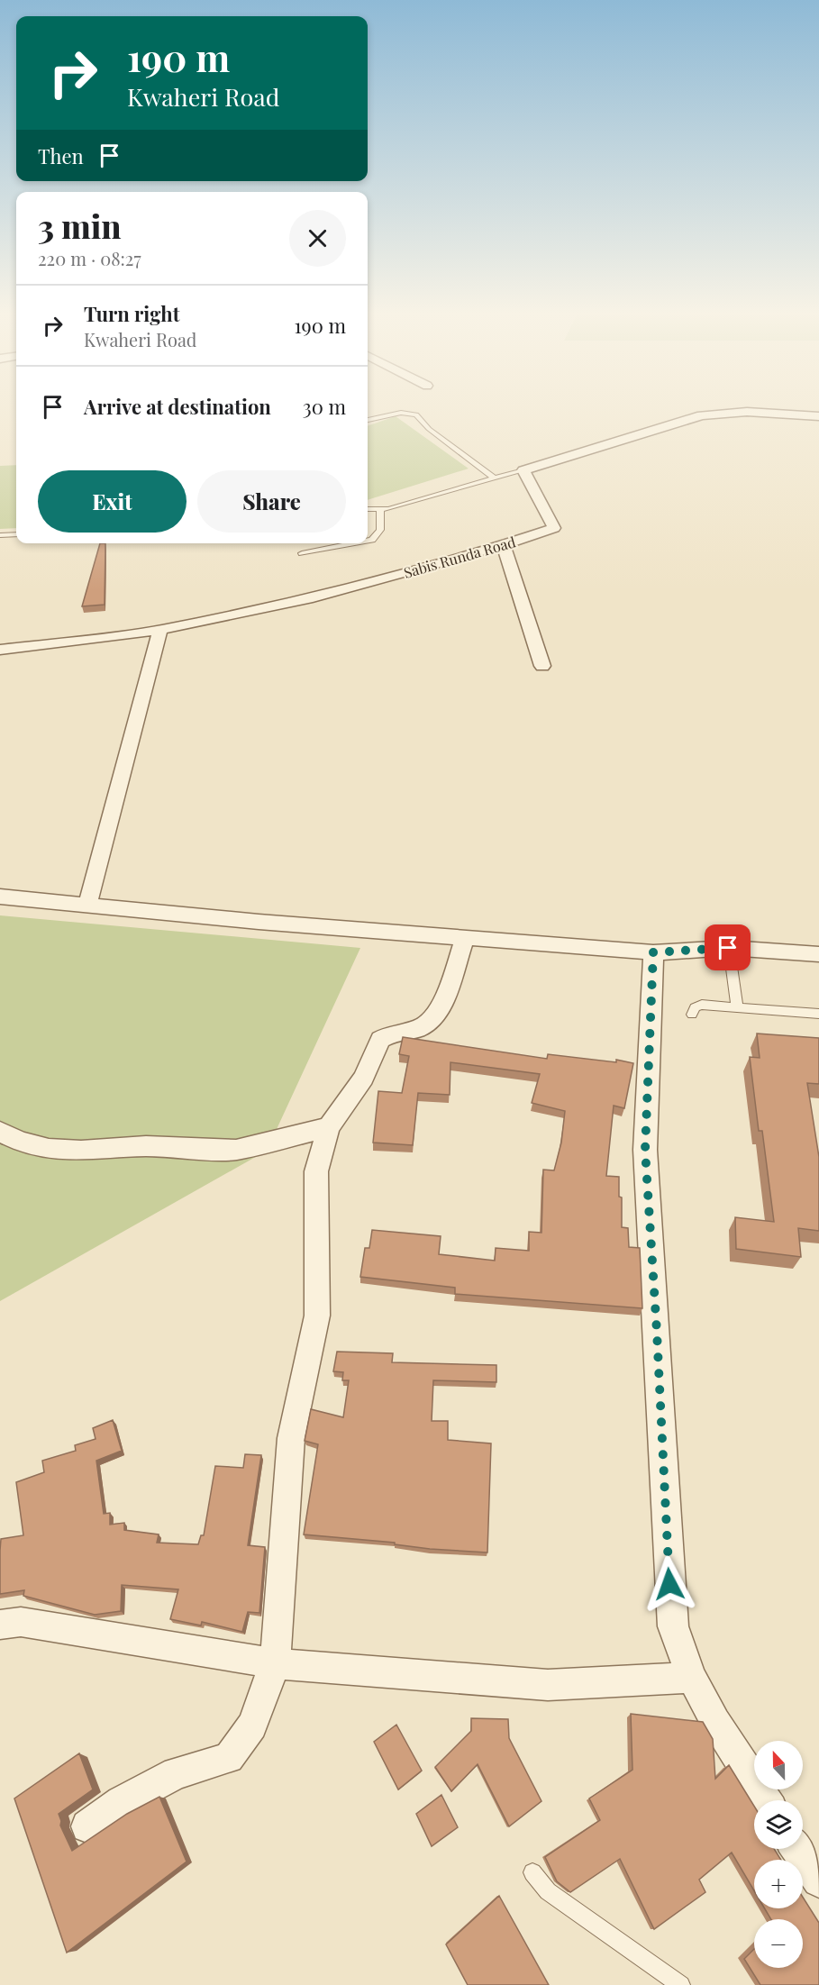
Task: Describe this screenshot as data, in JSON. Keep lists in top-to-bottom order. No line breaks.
{"streets":{"street":["Sabis Runda Road"]},"north":"top","page":{"turn":["190 m","Kwaheri Road"],"then":"Then","heading":["3 min","220 m · 08:27"],"list":[{"name":"Turn right","note":"Kwaheri Road","value":"190 m"},{"name":"Arrive at destination","value":"30 m"}],"buttons":["Exit","Share"],"map_buttons":["+","−"]}}
